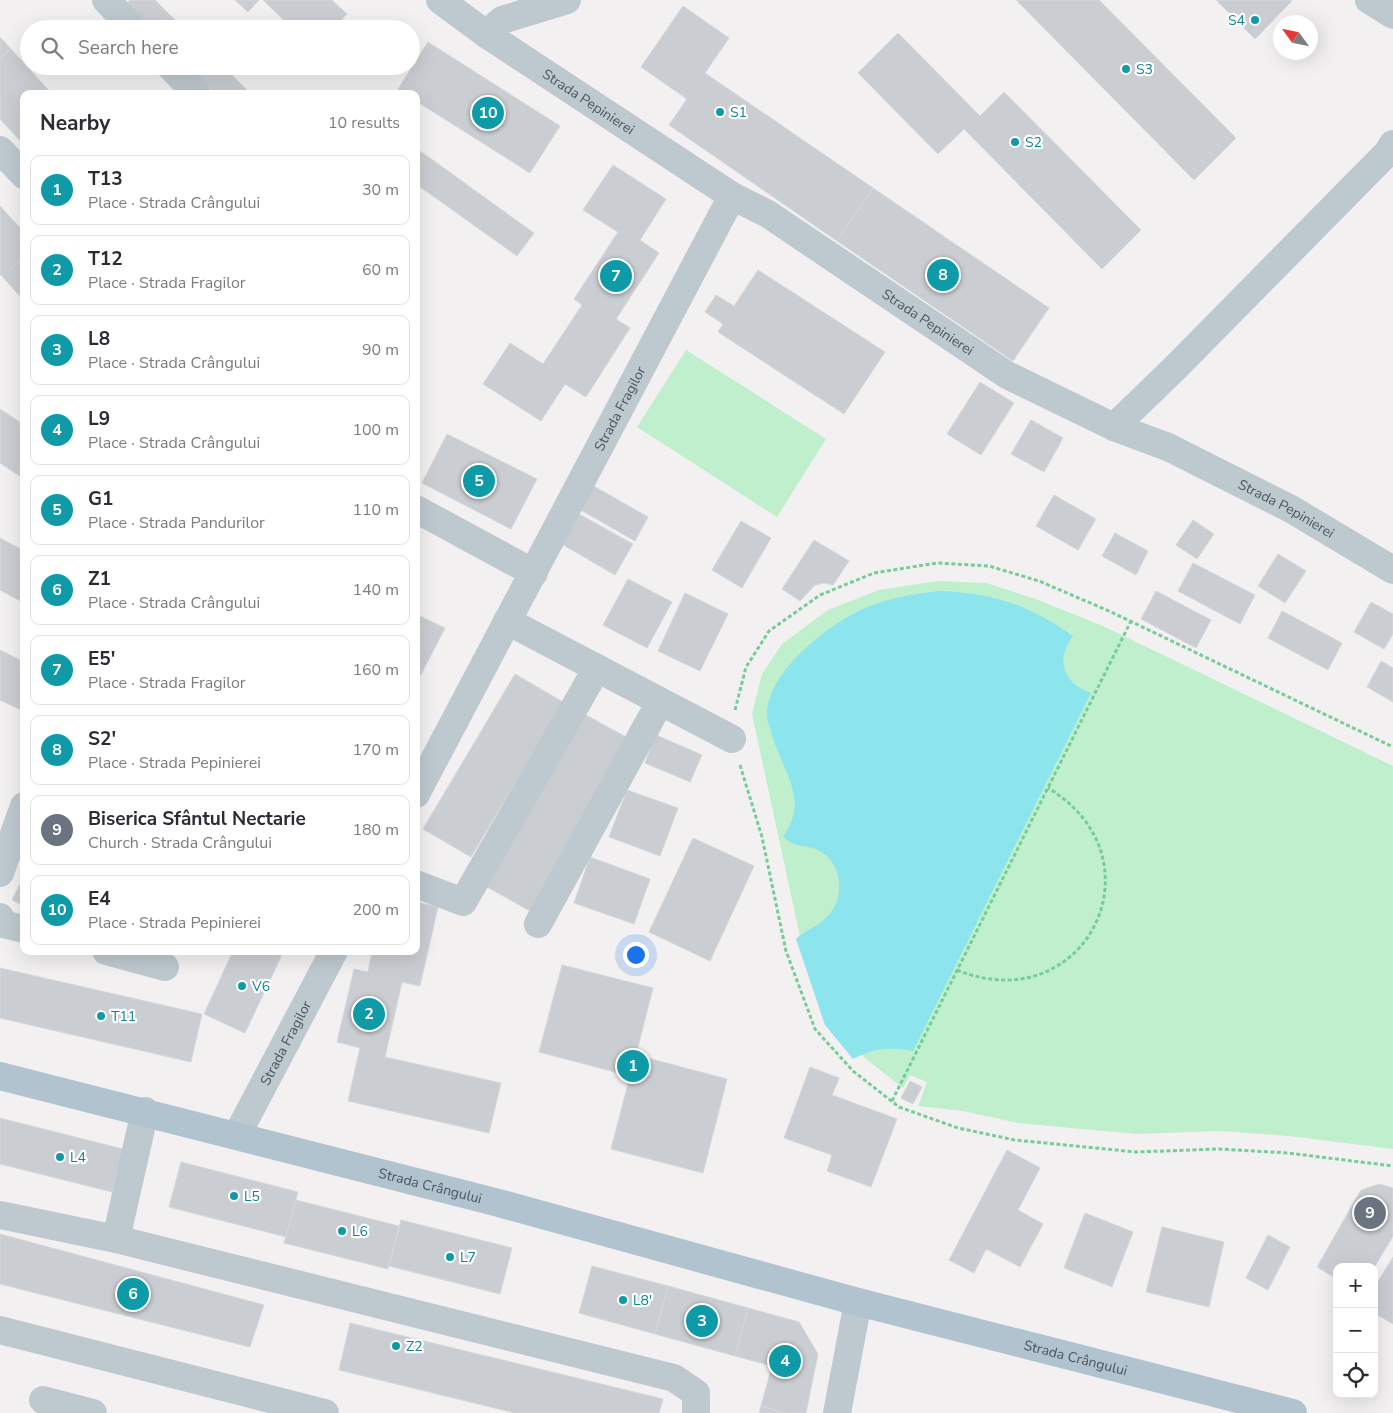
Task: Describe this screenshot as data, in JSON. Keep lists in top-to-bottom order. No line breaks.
{"streets":{"main road":["Strada Crângului"],"street":["Strada Pepinierei","Strada Fragilor"]},"crossings":[["Strada Pepinierei","Strada Fragilor"],["Strada Fragilor","Strada Crângului"]],"places":["S4","S3","S1","S2","V6","T11","L4","L5","L6","L7","L8'","Z2"],"north":"top left","page":{"search":"Search here","heading":["Nearby","10 results"],"pins":["10","8","7","5","2","1","9","6","3","4"],"list":[{"mark":"1","name":"T13","note":"Place · Strada Crângului","value":"30 m"},{"mark":"2","name":"T12","note":"Place · Strada Fragilor","value":"60 m"},{"mark":"3","name":"L8","note":"Place · Strada Crângului","value":"90 m"},{"mark":"4","name":"L9","note":"Place · Strada Crângului","value":"100 m"},{"mark":"5","name":"G1","note":"Place · Strada Pandurilor","value":"110 m"},{"mark":"6","name":"Z1","note":"Place · Strada Crângului","value":"140 m"},{"mark":"7","name":"E5'","note":"Place · Strada Fragilor","value":"160 m"},{"mark":"8","name":"S2'","note":"Place · Strada Pepinierei","value":"170 m"},{"mark":"9","name":"Biserica Sfântul Nectarie","note":"Church · Strada Crângului","value":"180 m"},{"mark":"10","name":"E4","note":"Place · Strada Pepinierei","value":"200 m"}],"map_buttons":["+","−"]}}
